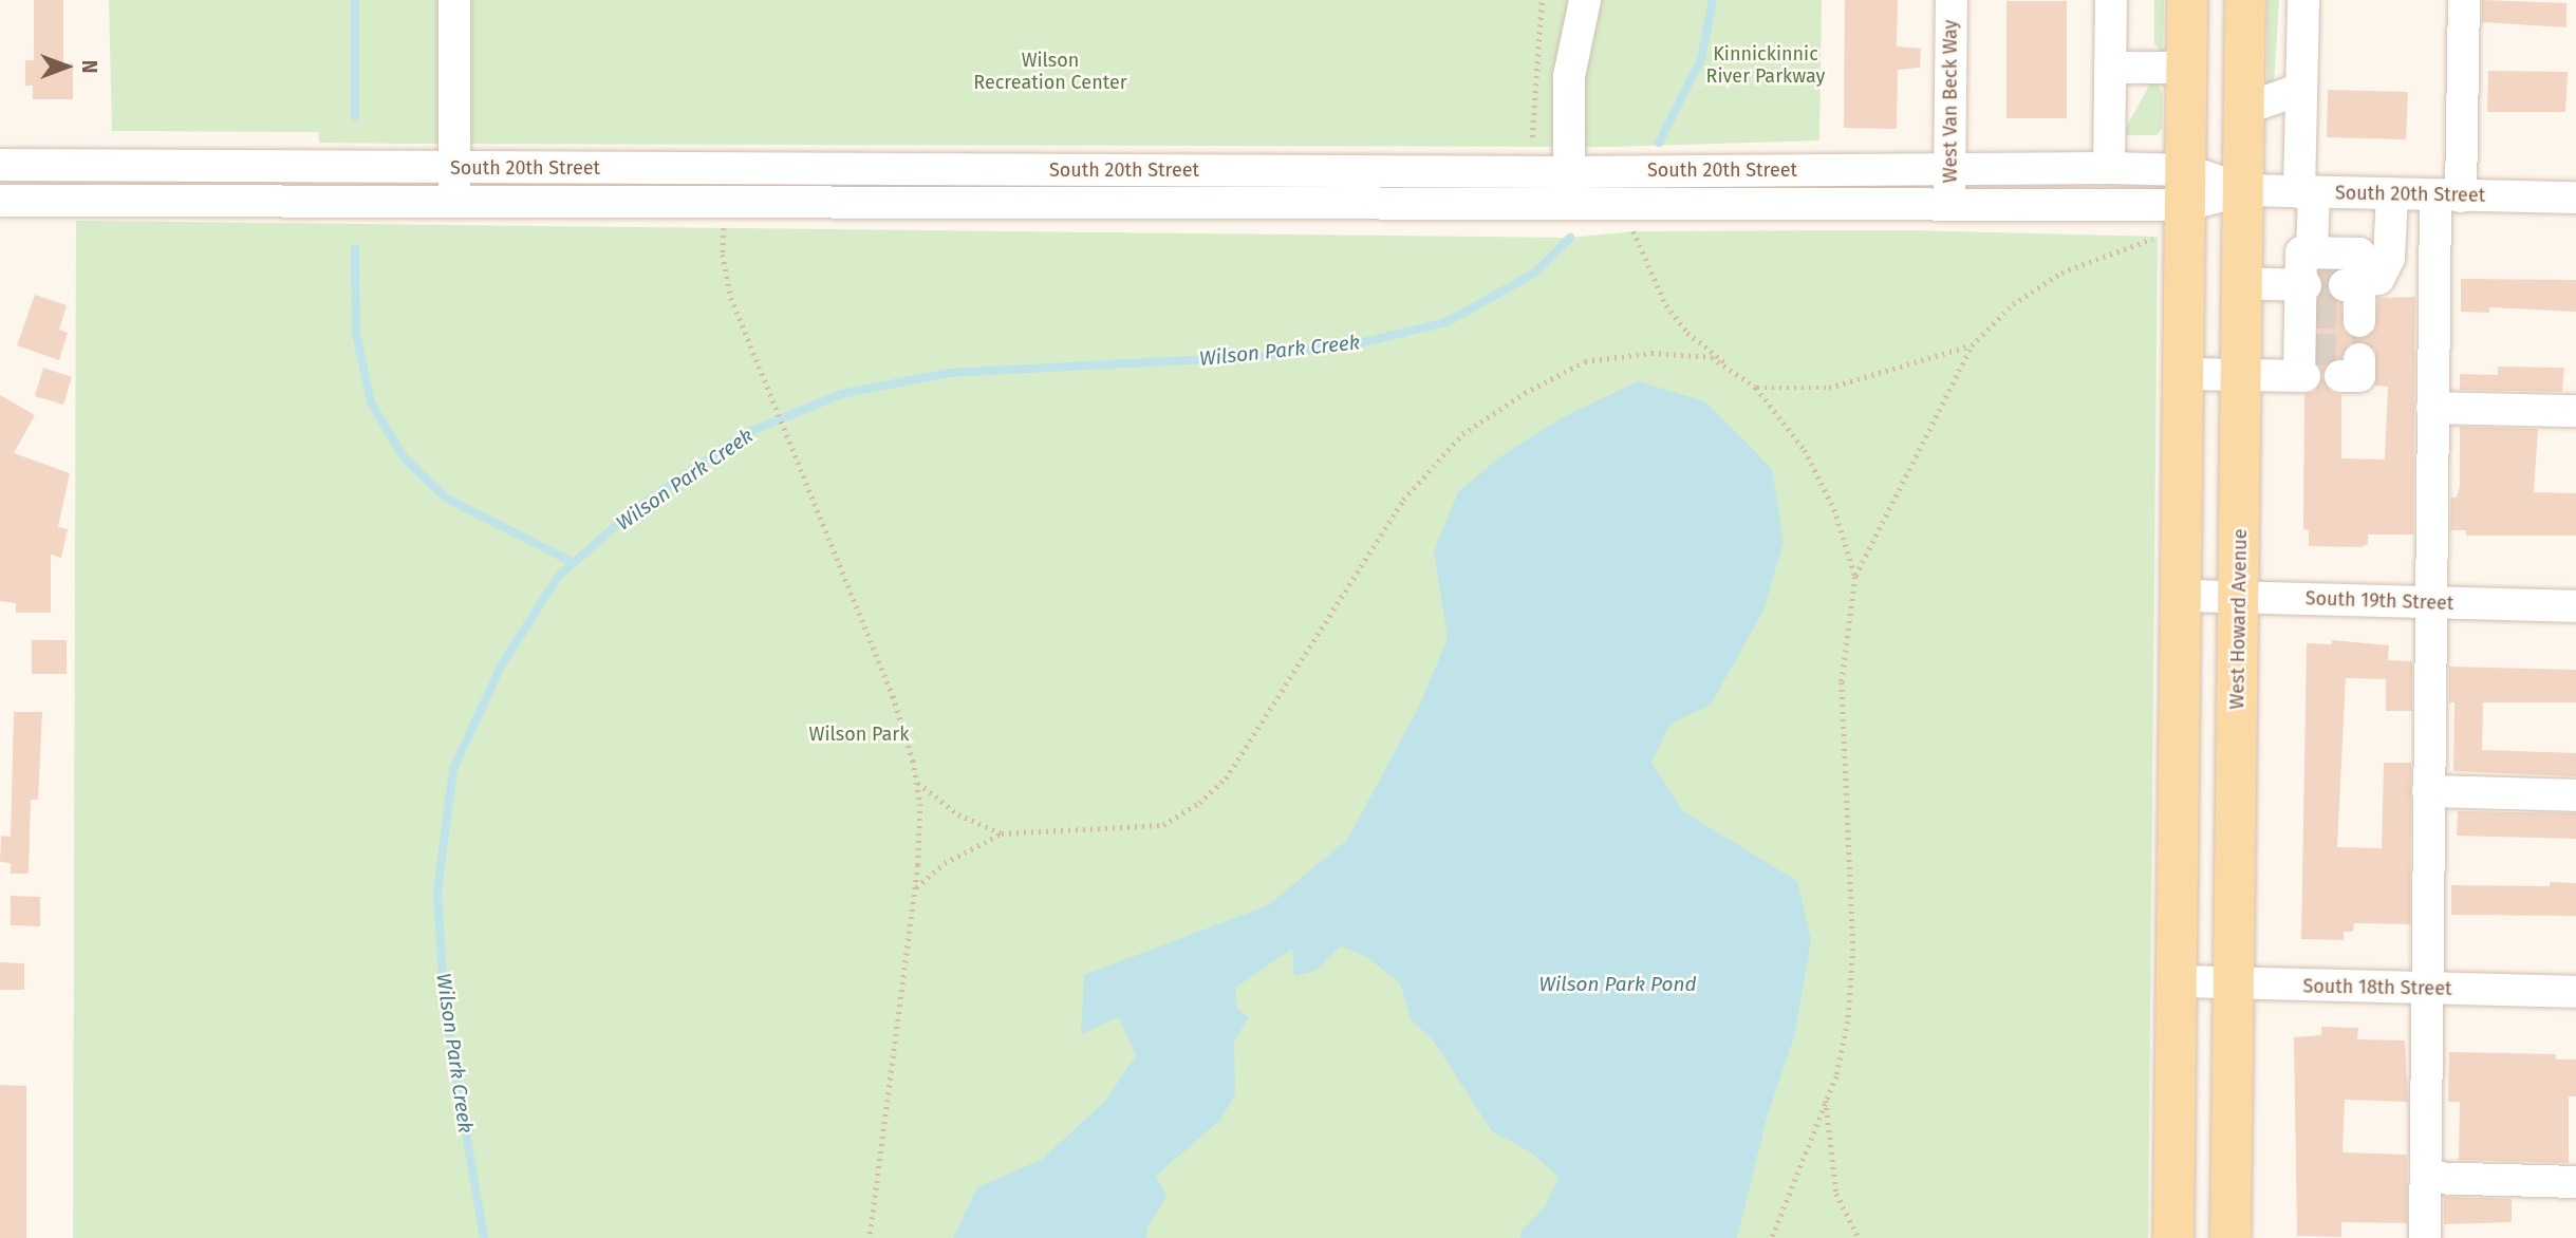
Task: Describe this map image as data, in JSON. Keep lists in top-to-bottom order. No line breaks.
{"streets":{"main road":["West Howard Avenue"],"street":["West Van Beck Way","South 20th Street","South 19th Street","South 18th Street"]},"crossings":[["West Van Beck Way","South 20th Street"],["South 20th Street","West Howard Avenue"],["South 19th Street","West Howard Avenue"],["West Howard Avenue","South 18th Street"]],"water":["Wilson Park Creek","Wilson Park Pond"],"parks":["Kinnickinnic River Parkway","Wilson Recreation Center","Wilson Park"],"north":"right"}
